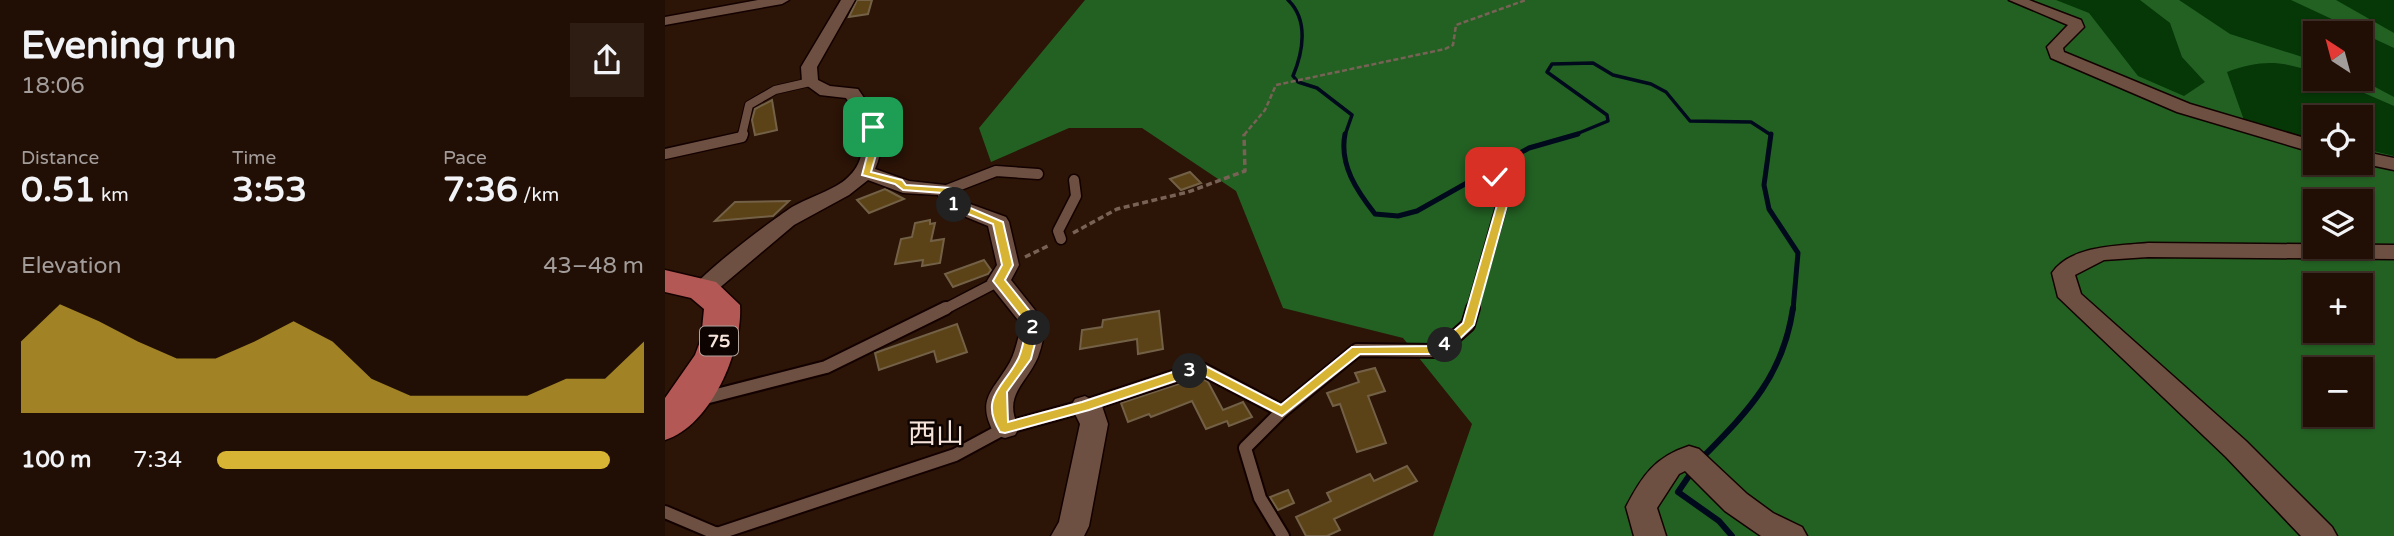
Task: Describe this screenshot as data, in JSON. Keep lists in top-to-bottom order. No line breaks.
{"streets":{"main road":["75"]},"districts":["西山"],"north":"top left","page":{"heading":["Evening run","18:06"],"map_buttons":["+","−"],"stats":[["Distance","0.51 km"],["Time","3:53"],["Pace","7:36 /km"]],"pins":["1","2","4","3"],"chart":["Elevation","43–48 m"],"list":[{"name":"100 m","note":"7:34"}]}}
